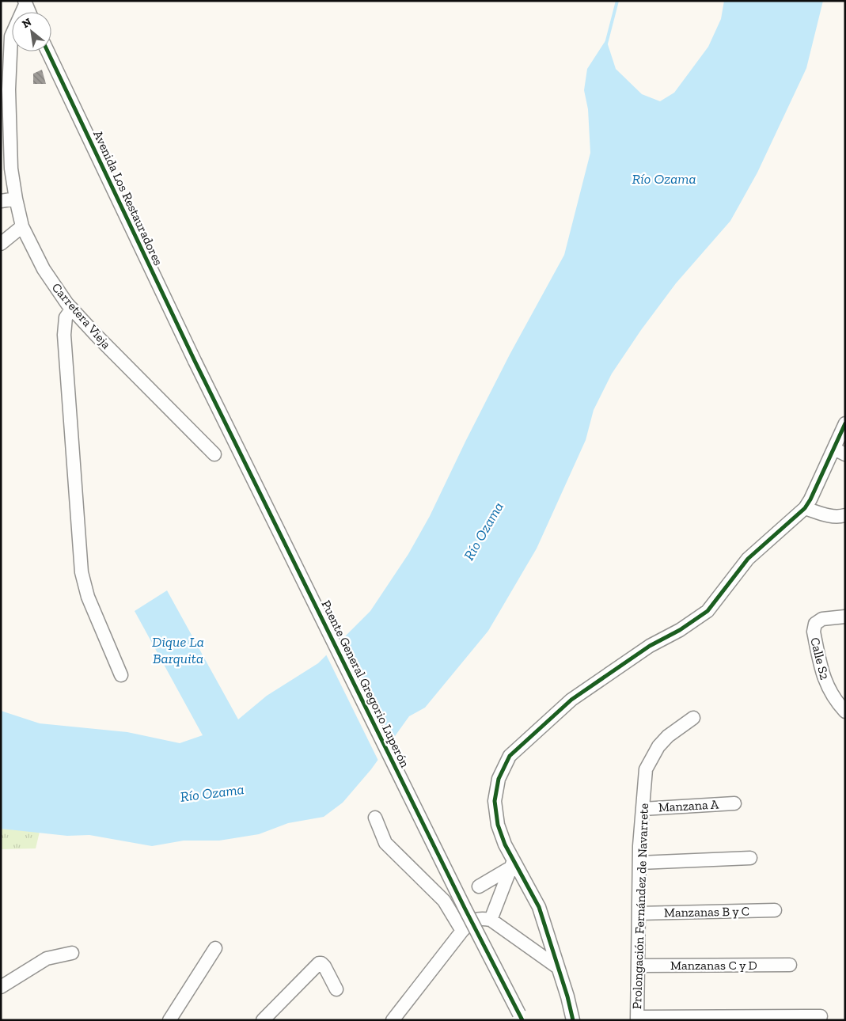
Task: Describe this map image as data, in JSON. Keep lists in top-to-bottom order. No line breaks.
{"streets":{"street":["Avenida Los Restauradores","Carretera Vieja","Calle S2","Puente General Gregorio Luperón","Manzana A","Prolongación Fernández de Navarrete","Manzanas B y C","Manzanas C y D"]},"crossings":[["Avenida Los Restauradores","Puente General Gregorio Luperón"],["Manzana A","Prolongación Fernández de Navarrete"],["Prolongación Fernández de Navarrete","Manzanas B y C"],["Prolongación Fernández de Navarrete","Manzanas C y D"]],"water":["Río Ozama","Dique La Barquita"],"north":"top left"}
